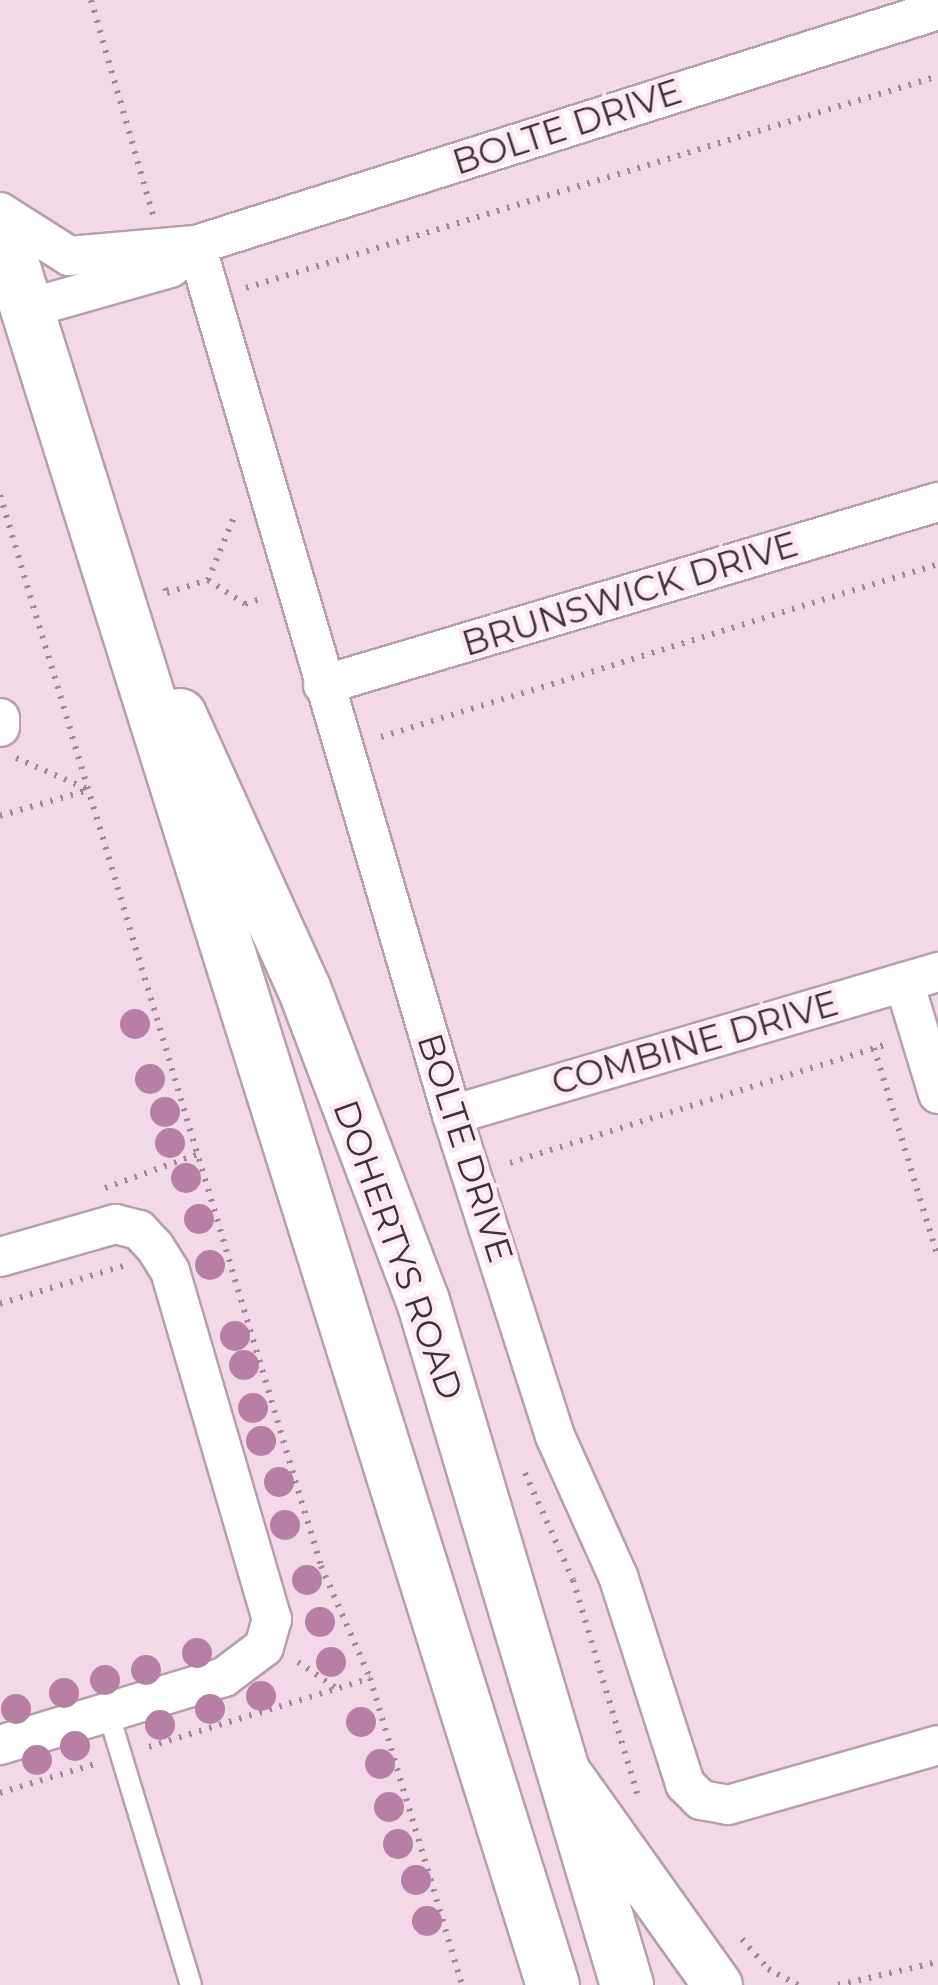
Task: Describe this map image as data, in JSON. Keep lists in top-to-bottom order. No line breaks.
{"streets":{"main road":["DOHERTYS ROAD"],"street":["BOLTE DRIVE","BRUNSWICK DRIVE","COMBINE DRIVE"]},"crossings":[["BOLTE DRIVE","BRUNSWICK DRIVE"],["BOLTE DRIVE","COMBINE DRIVE"],["BOLTE DRIVE","DOHERTYS ROAD"]]}
